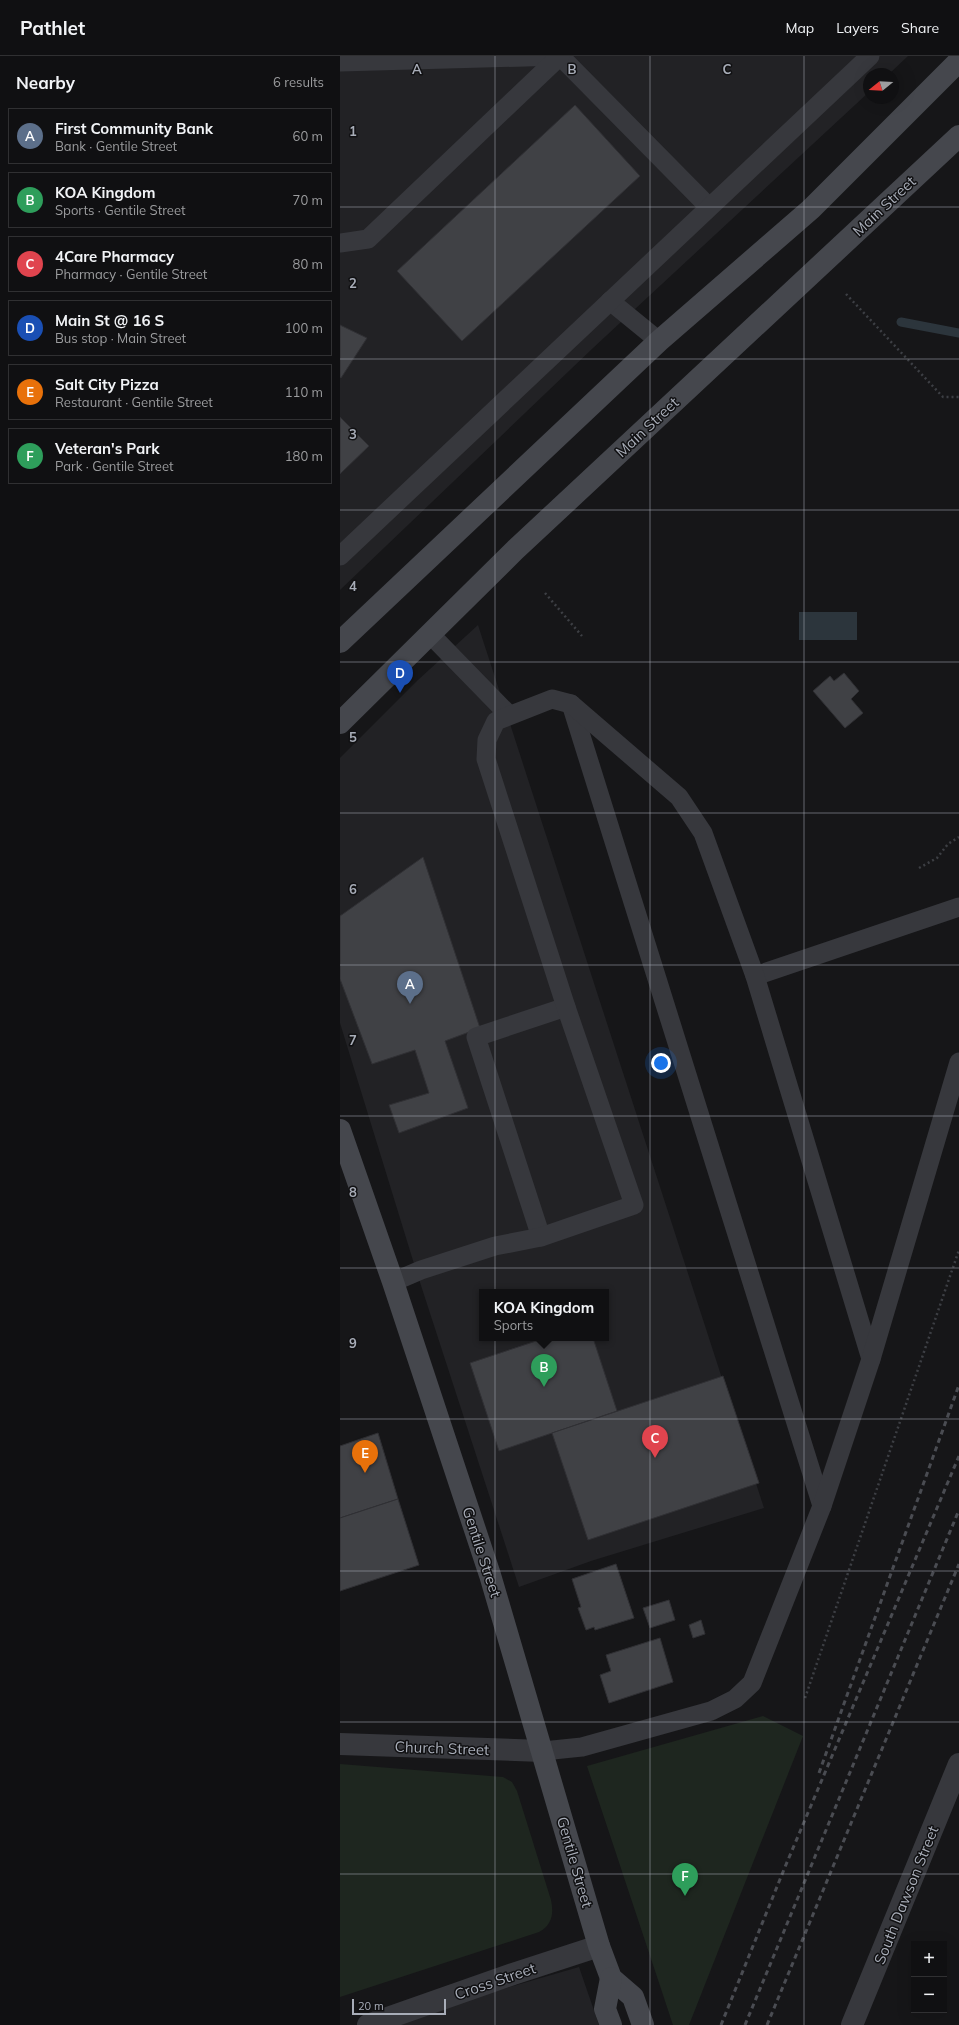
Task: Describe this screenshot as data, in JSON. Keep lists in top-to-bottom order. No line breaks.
{"streets":{"main road":["Main Street","Gentile Street"],"street":["Church Street","South Dawson Street","Cross Street"]},"crossings":[["Gentile Street","Church Street"],["Gentile Street","Cross Street"]],"scale_bar":"20 m","north":"left","page":{"header":"Pathlet","nav":["Map","Layers","Share"],"heading":["Nearby","6 results"],"list":[{"mark":"A","name":"First Community Bank","note":"Bank · Gentile Street","value":"60 m"},{"mark":"B","name":"KOA Kingdom","note":"Sports · Gentile Street","value":"70 m"},{"mark":"C","name":"4Care Pharmacy","note":"Pharmacy · Gentile Street","value":"80 m"},{"mark":"D","name":"Main St @ 16 S","note":"Bus stop · Main Street","value":"100 m"},{"mark":"E","name":"Salt City Pizza","note":"Restaurant · Gentile Street","value":"110 m"},{"mark":"F","name":"Veteran's Park","note":"Park · Gentile Street","value":"180 m"}],"pins":["D","A","B","C","E","F"],"popup":["KOA Kingdom","Sports"],"map_buttons":["+","−"],"scale":"20 m"},"grid":{"columns":["A","B","C"],"rows":["1","2","3","4","5","6","7","8","9"]}}
